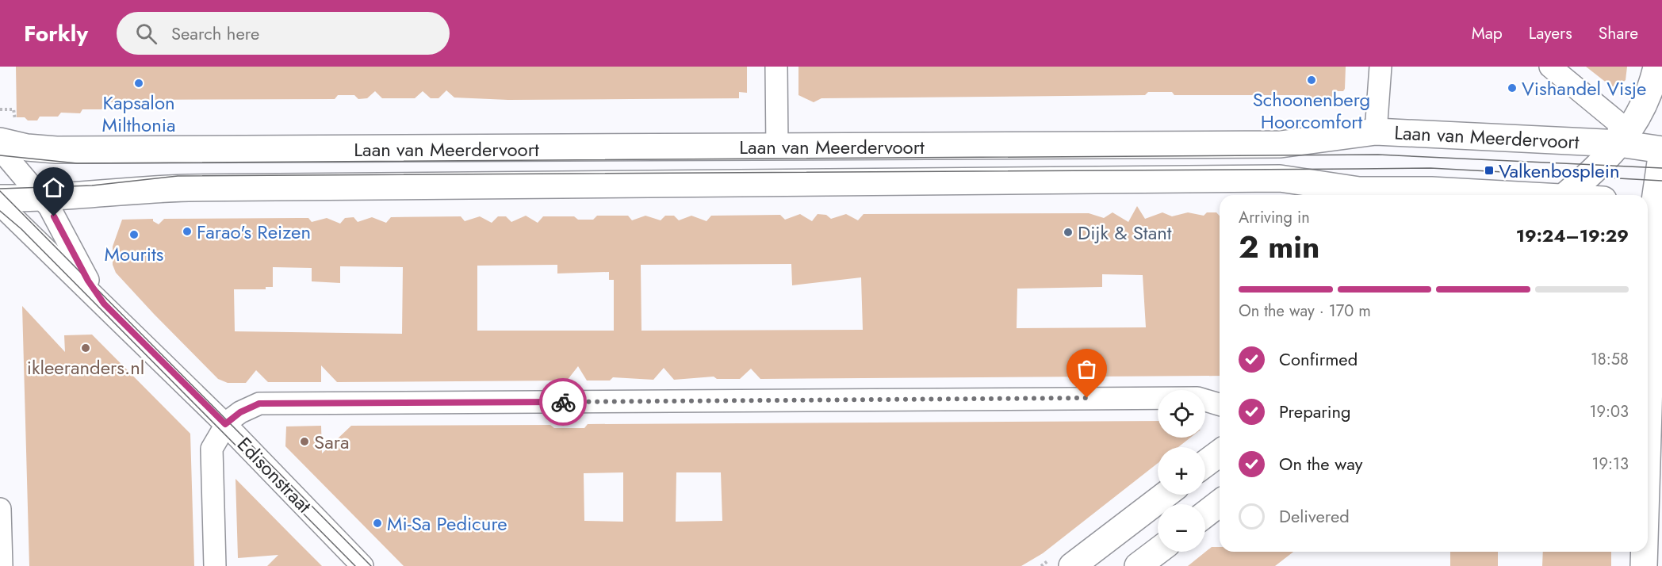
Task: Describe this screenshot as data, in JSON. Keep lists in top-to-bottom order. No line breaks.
{"streets":{"street":["Laan van Meerdervoort","Edisonstraat"]},"crossings":[["Laan van Meerdervoort","Edisonstraat"]],"places":{"other":["Schoonenberg Hoorcomfort","Kapsalon Milthonia","Vishandel Visje","Farao's Reizen","Dijk & Stant","Mourits","ikleeranders.nl","Sara","Mi-Sa Pedicure"],"transit":["Valkenbosplein"]},"page":{"header":"Forkly","search":"Search here","nav":["Map","Layers","Share"],"heading":["2 min","Arriving in","19:24–19:29"],"bar":"On the way · 170 m","list":[["Confirmed","18:58"],["Preparing","19:03"],["On the way","19:13"],"Delivered"],"map_buttons":["+","−"]}}
